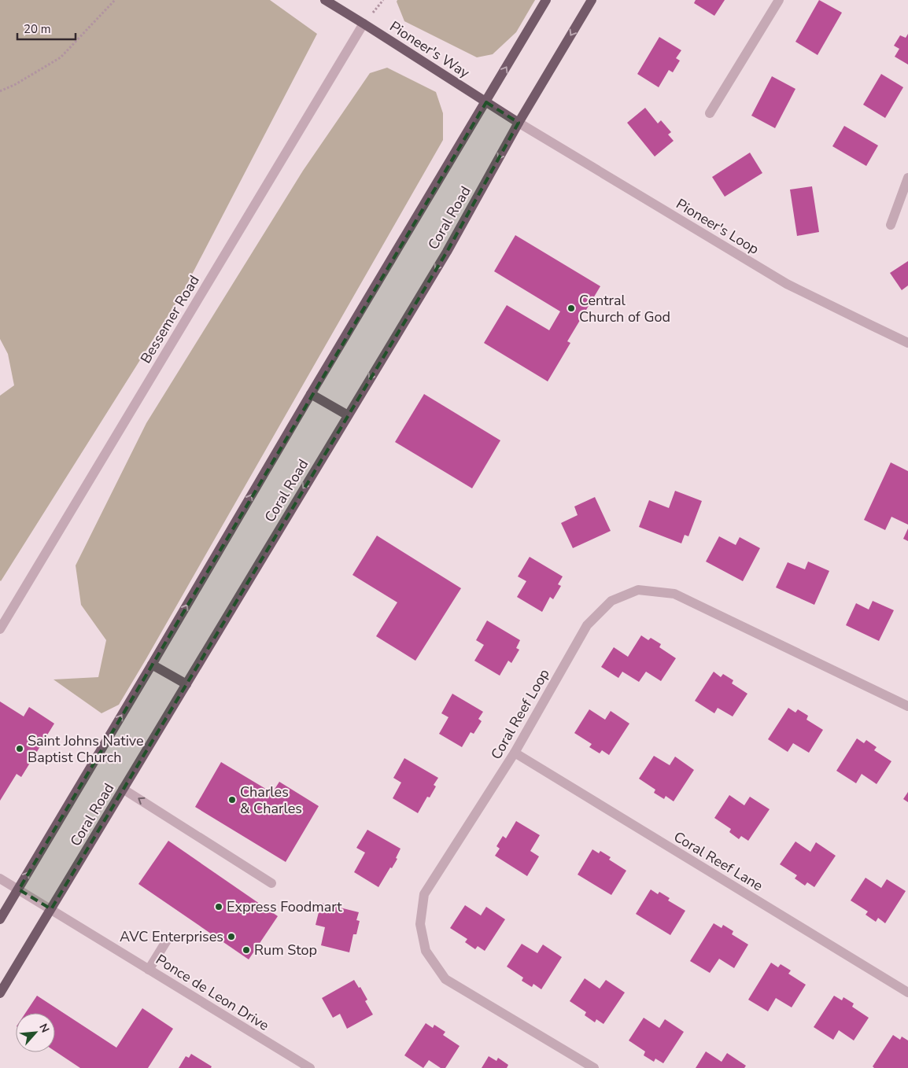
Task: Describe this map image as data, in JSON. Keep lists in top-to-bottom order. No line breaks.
{"streets":{"main road":["Pioneer's Way","Coral Road"],"street":["Pioneer's Loop","Bessemer Road","Coral Reef Loop","Coral Reef Lane","Ponce de Leon Drive"]},"crossings":[["Pioneer's Way","Coral Road"],["Pioneer's Way","Pioneer's Loop"],["Pioneer's Way","Bessemer Road"],["Coral Road","Pioneer's Loop"],["Coral Road","Ponce de Leon Drive"],["Coral Reef Loop","Coral Reef Lane"]],"places":["Central Church of God","Saint Johns Native Baptist Church","Charles & Charles","Express Foodmart","AVC Enterprises","Rum Stop"],"scale_bar":"20 m","north":"top right"}
